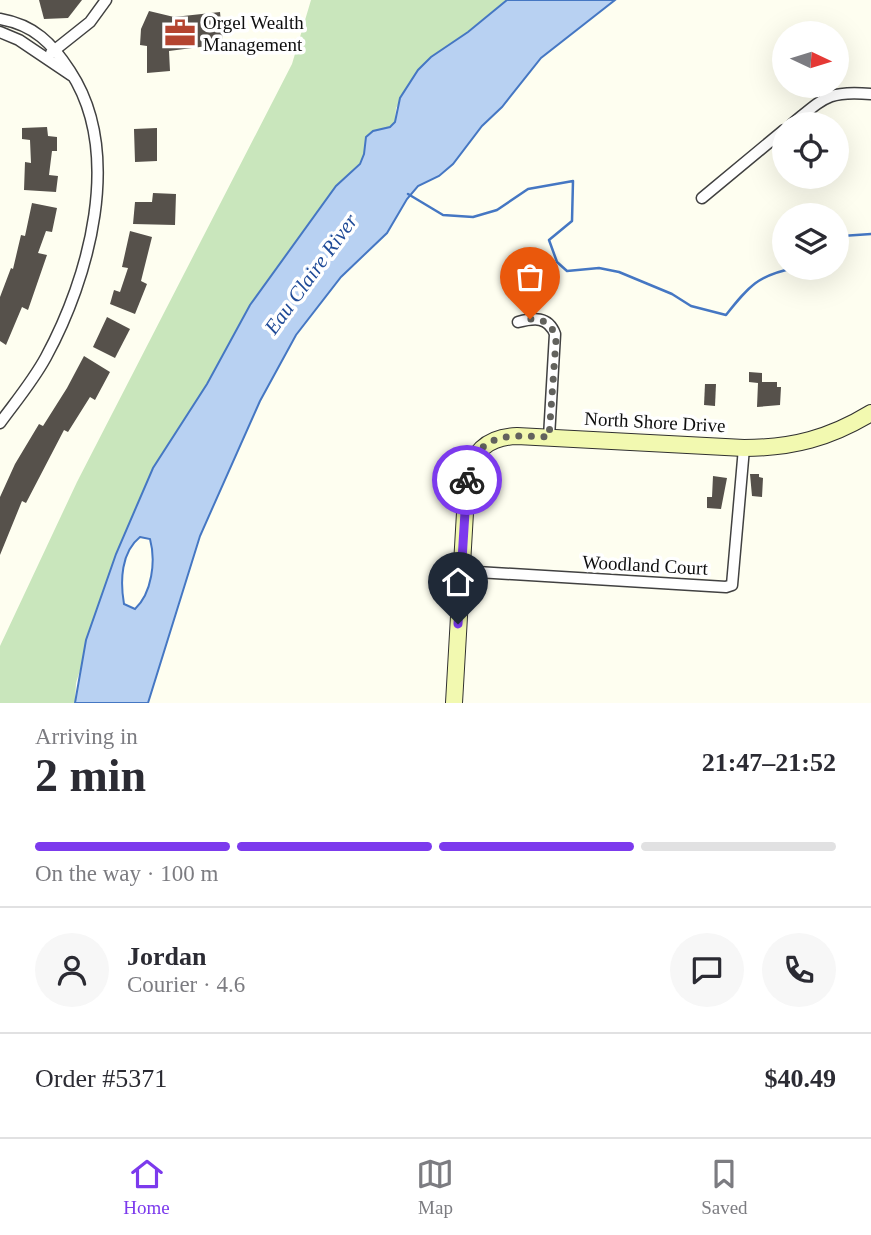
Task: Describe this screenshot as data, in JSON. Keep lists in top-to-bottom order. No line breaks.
{"streets":{"street":["North Shore Drive","Woodland Court"]},"crossings":[["North Shore Drive","Woodland Court"]],"water":["Eau Claire River"],"places":{"office":["Orgel Wealth Management"]},"north":"right","page":{"heading":["2 min","Arriving in","21:47–21:52"],"panel":["Jordan","Courier · 4.6","Order #5371","$40.49"],"bar":"On the way · 100 m","tabs":["Home","Map","Saved"]}}
